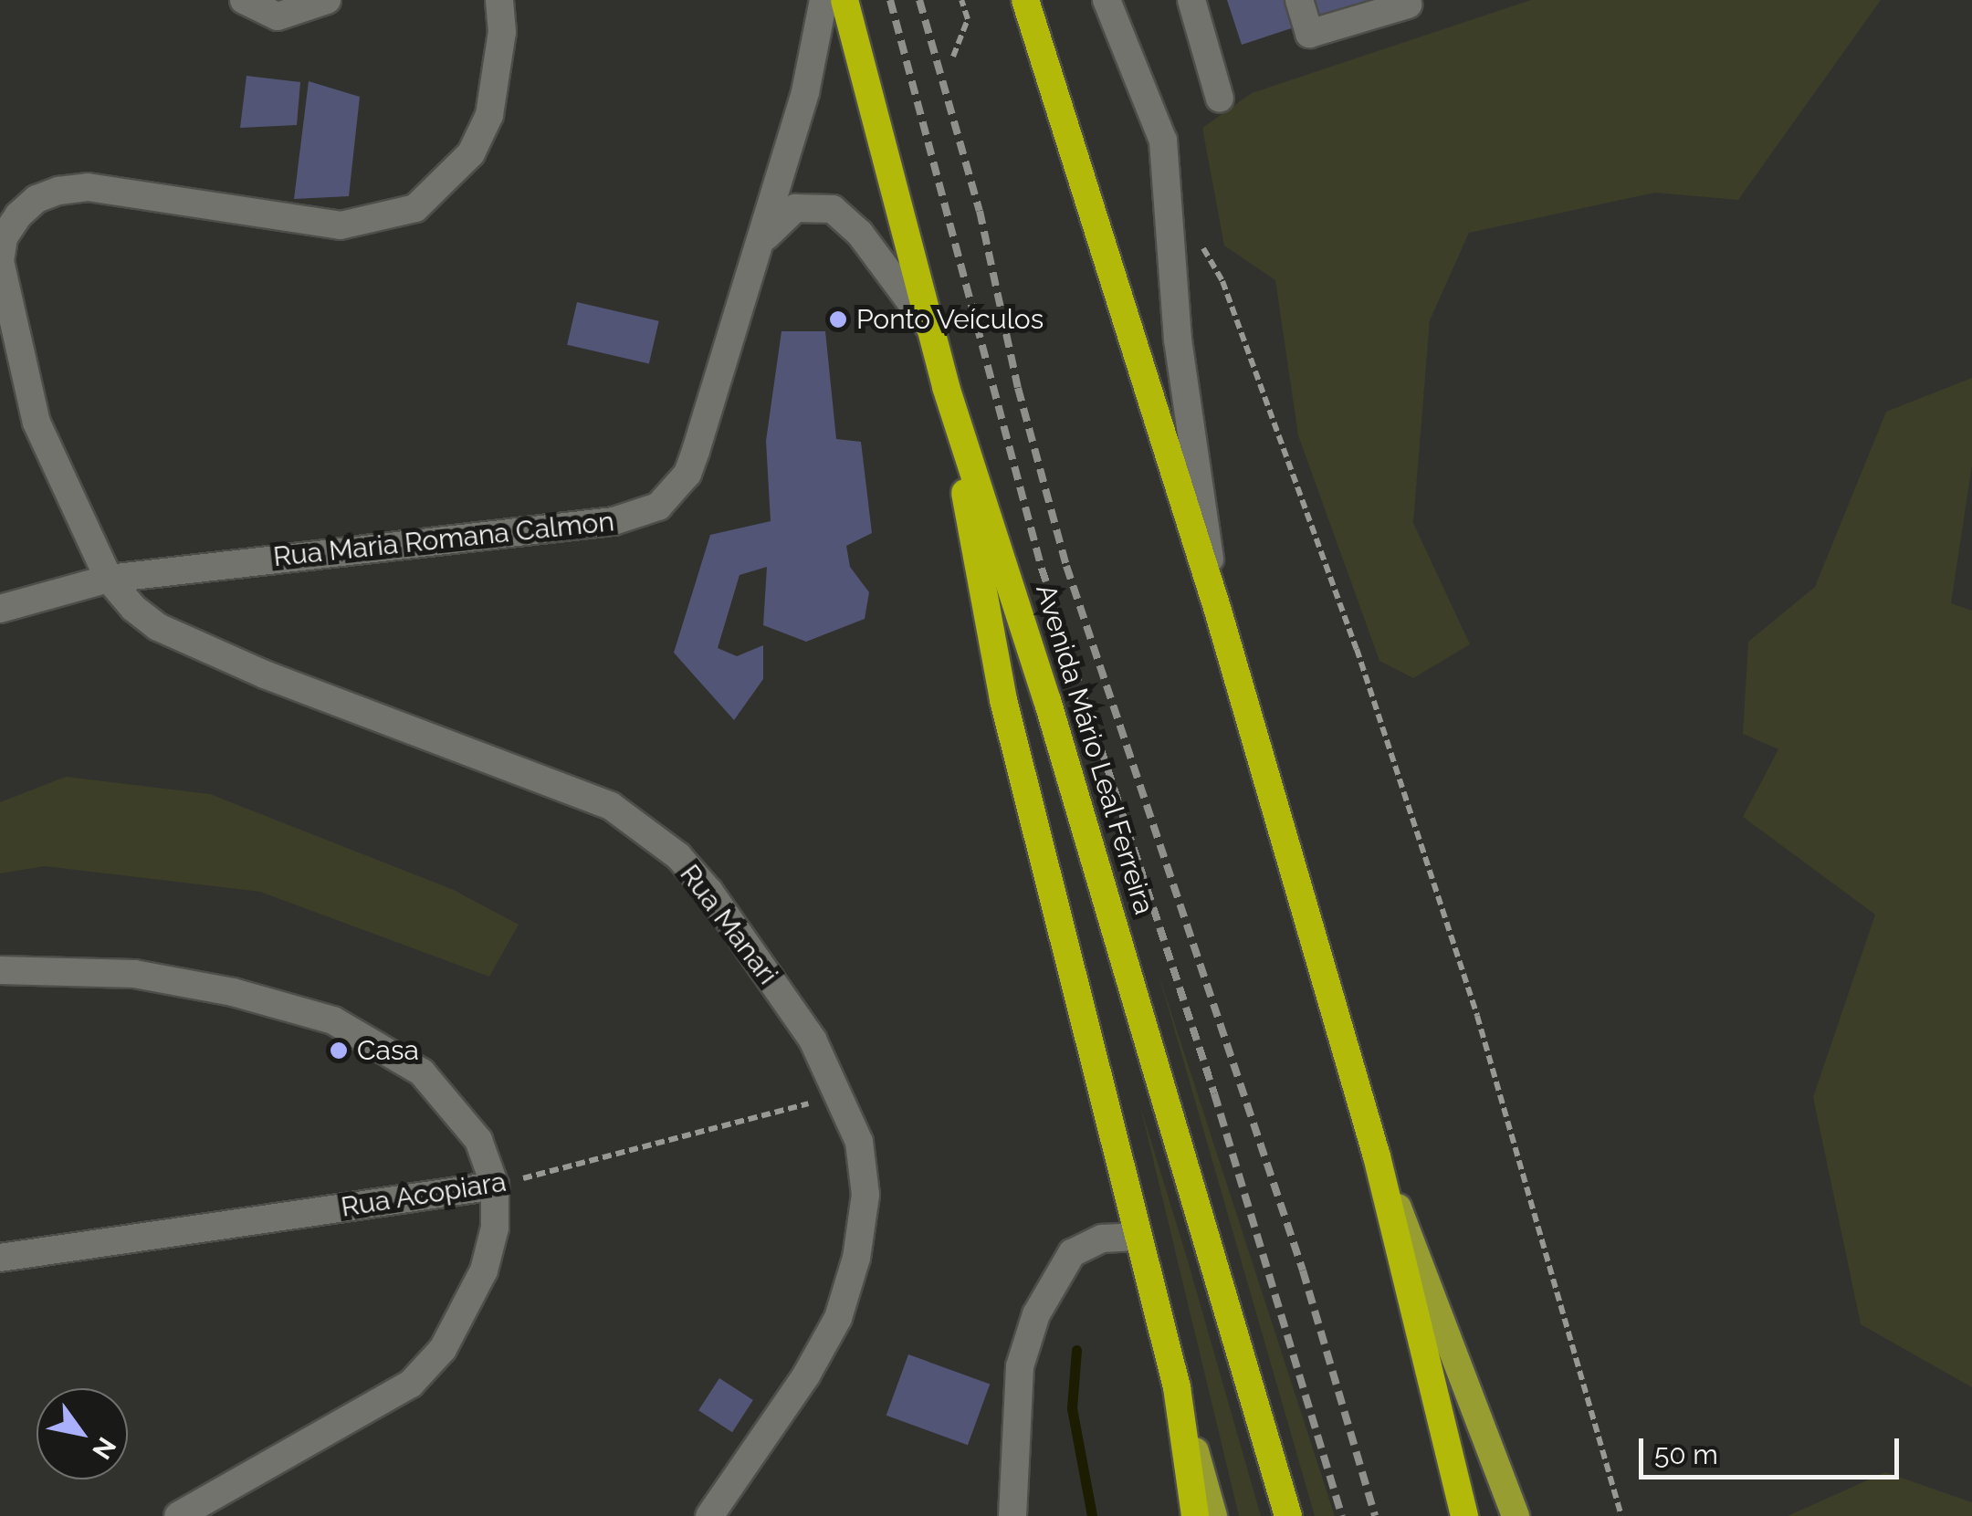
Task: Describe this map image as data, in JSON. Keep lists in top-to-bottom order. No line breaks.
{"streets":{"highway":["Avenida Mário Leal Ferreira"],"street":["Rua Maria Romana Calmon","Rua Manari","Rua Acopiara"]},"crossings":[["Rua Maria Romana Calmon","Avenida Mário Leal Ferreira"],["Rua Maria Romana Calmon","Rua Manari"],["Rua Manari","Rua Acopiara"]],"places":["Ponto Veículos","Casa"],"scale_bar":"50 m","north":"bottom right"}
